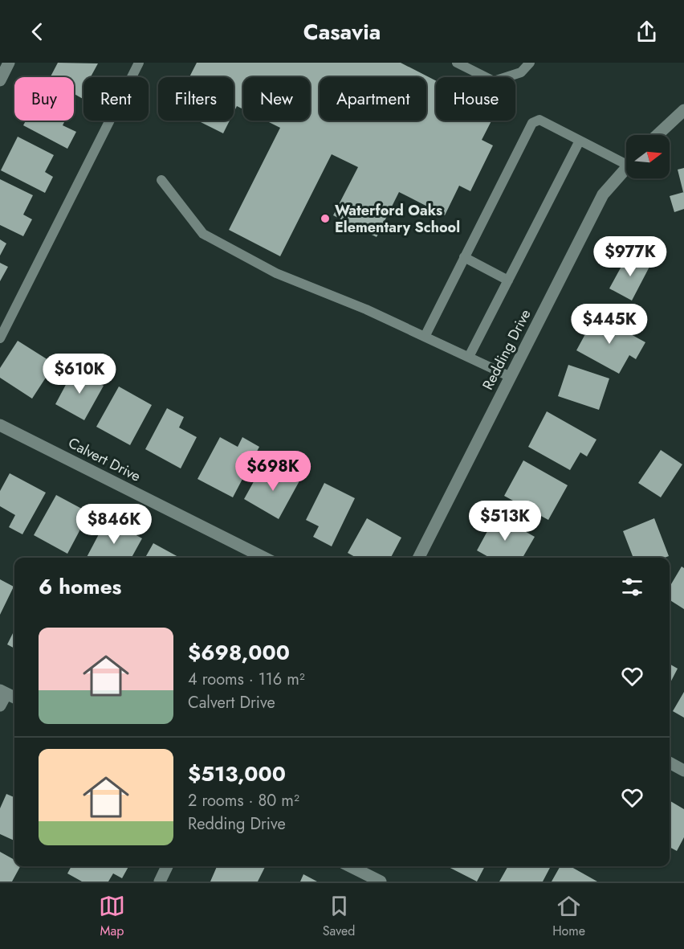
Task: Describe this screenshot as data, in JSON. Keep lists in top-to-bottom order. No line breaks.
{"streets":{"street":["Redding Drive","Calvert Drive"]},"places":["Waterford Oaks Elementary School"],"north":"right","page":{"header":"Casavia","chip":["Buy","Rent","Filters","New","Apartment","House"],"price":["$977K","$445K","$610K","$698K","$513K","$846K"],"heading":"6 homes","list":[{"name":"$698,000","note":"4 rooms · 116 m² · Calvert Drive"},{"name":"$513,000","note":"2 rooms · 80 m² · Redding Drive"}],"tabs":["Map","Saved","Home"]}}
